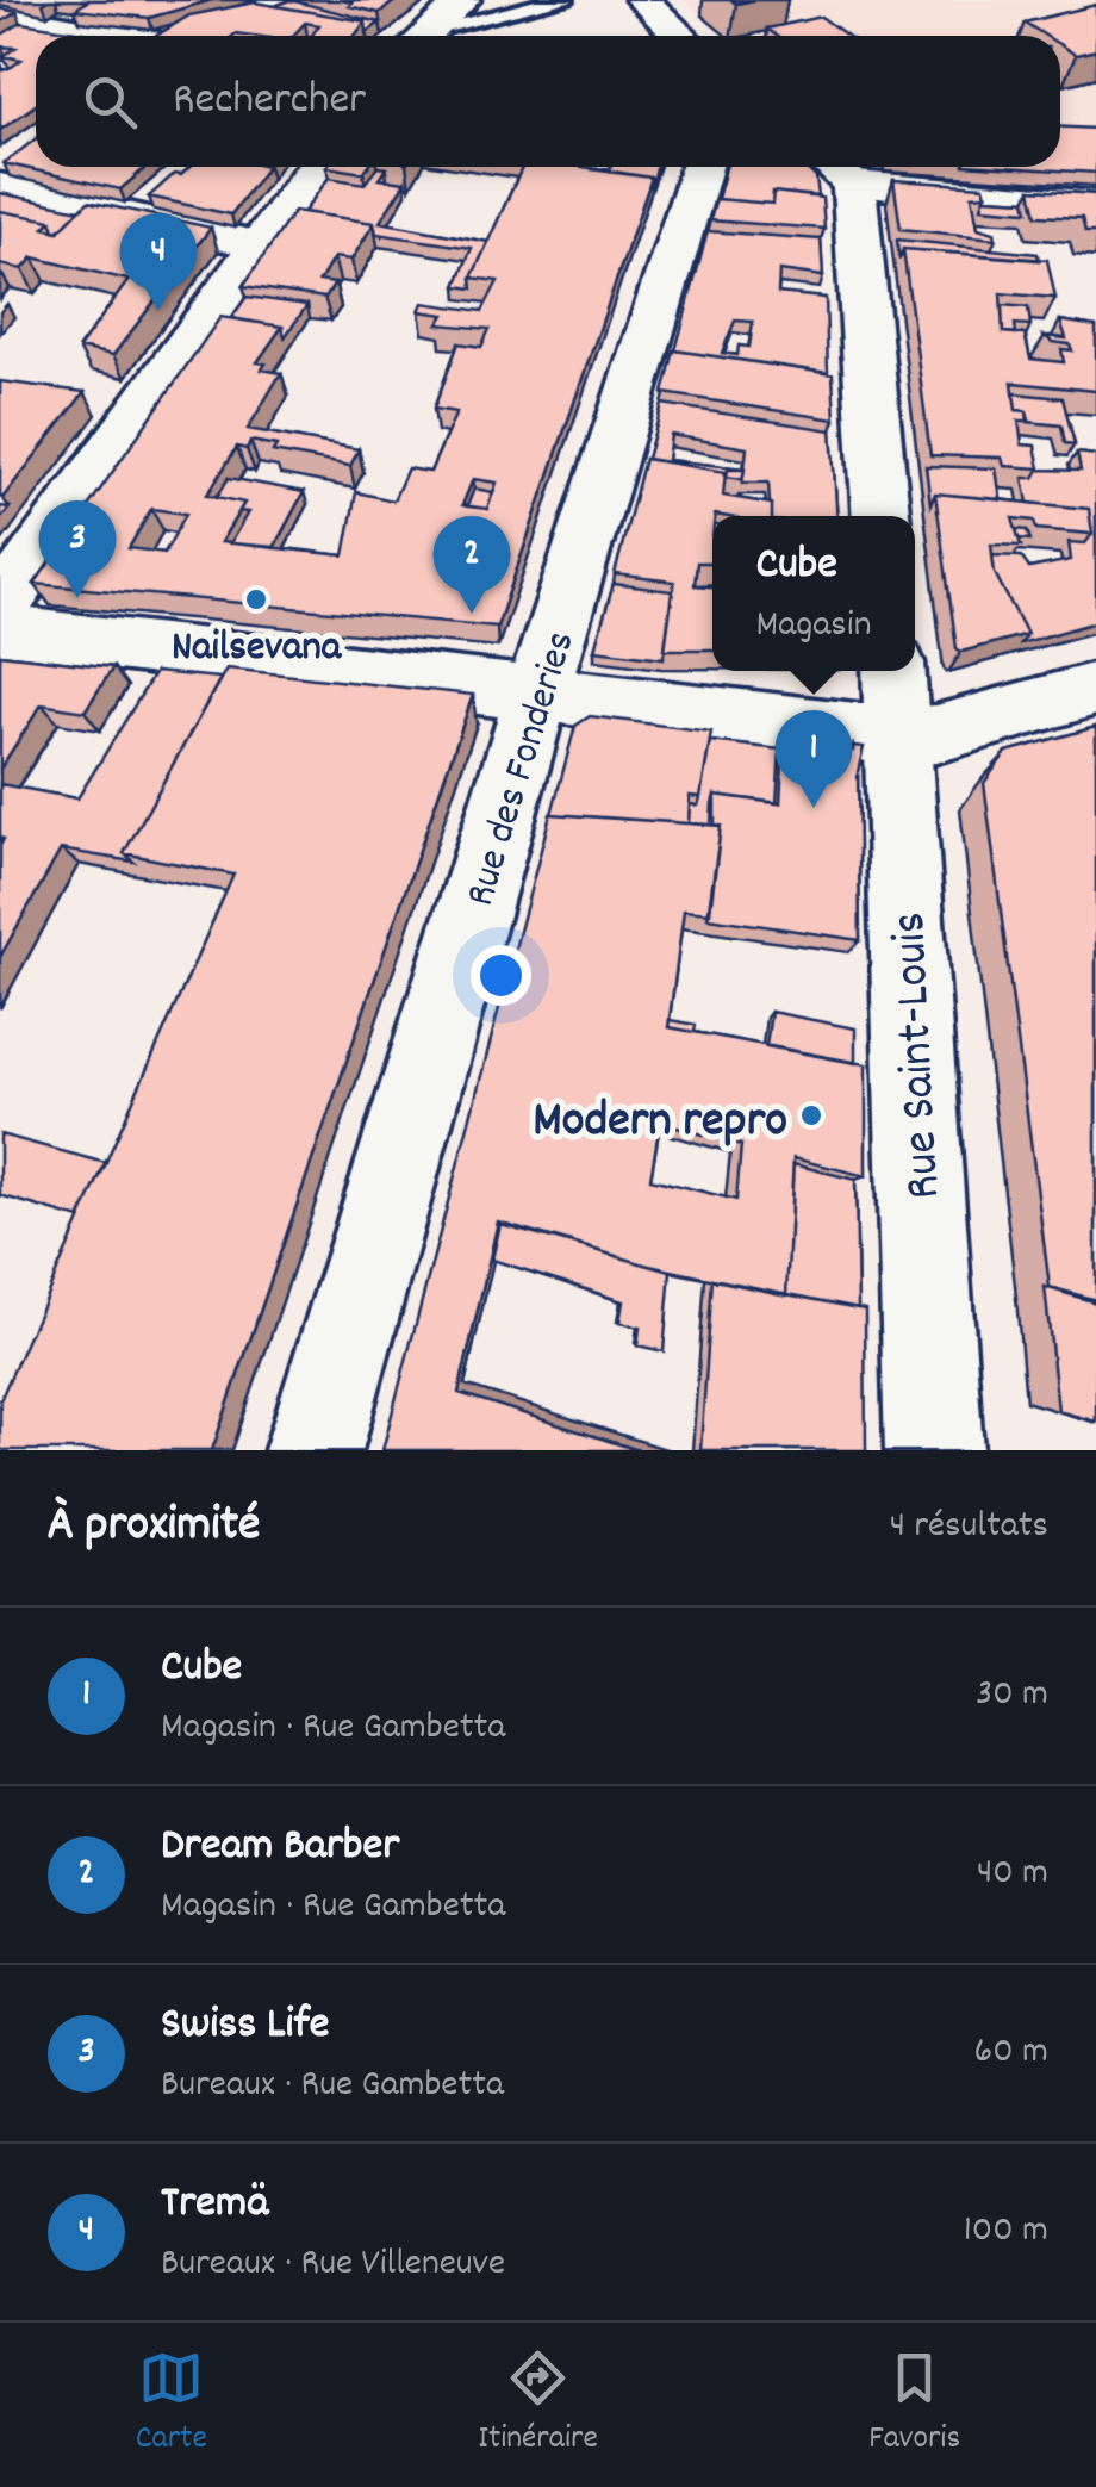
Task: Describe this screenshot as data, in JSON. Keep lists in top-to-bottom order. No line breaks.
{"streets":{"street":["Rue des Fonderies","Rue Saint-Louis"]},"places":["Nailsevana","Modern repro"],"page":{"search":"Rechercher","pins":["4","3","2","1"],"popup":["Cube","Magasin"],"heading":["À proximité","4 résultats"],"list":[{"mark":"1","name":"Cube","note":"Magasin · Rue Gambetta","value":"30 m"},{"mark":"2","name":"Dream Barber","note":"Magasin · Rue Gambetta","value":"40 m"},{"mark":"3","name":"Swiss Life","note":"Bureaux · Rue Gambetta","value":"60 m"},{"mark":"4","name":"Tremä","note":"Bureaux · Rue Villeneuve","value":"100 m"}],"nav":["Carte","Itinéraire","Favoris"]}}
